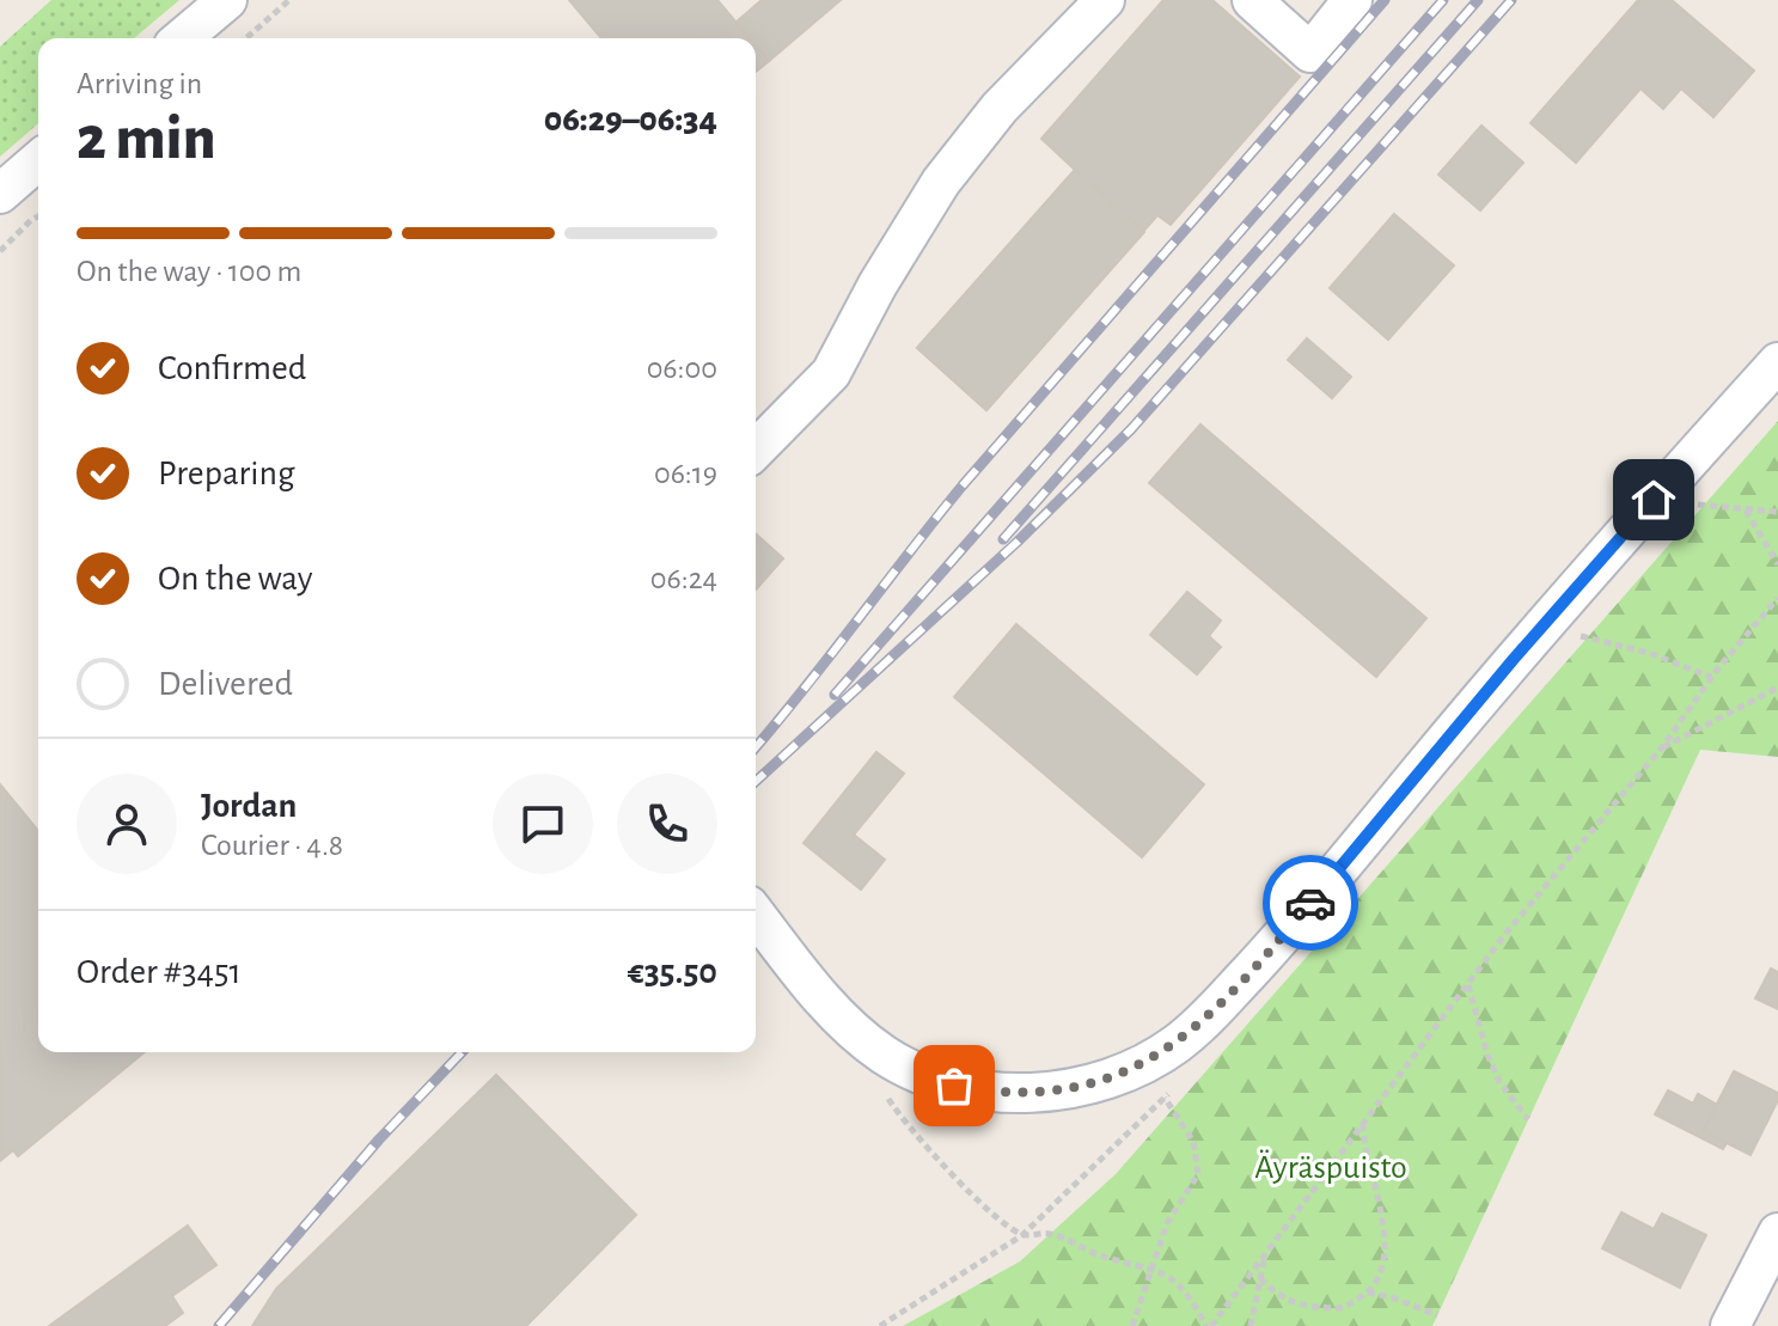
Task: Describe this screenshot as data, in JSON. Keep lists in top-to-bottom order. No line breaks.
{"parks":["Äyräspuisto"],"page":{"heading":["2 min","Arriving in","06:29–06:34"],"panel":["Jordan","Courier · 4.8","Order #3451","€35.50"],"bar":"On the way · 100 m","list":[["Confirmed","06:00"],["Preparing","06:19"],["On the way","06:24"],"Delivered"]}}
